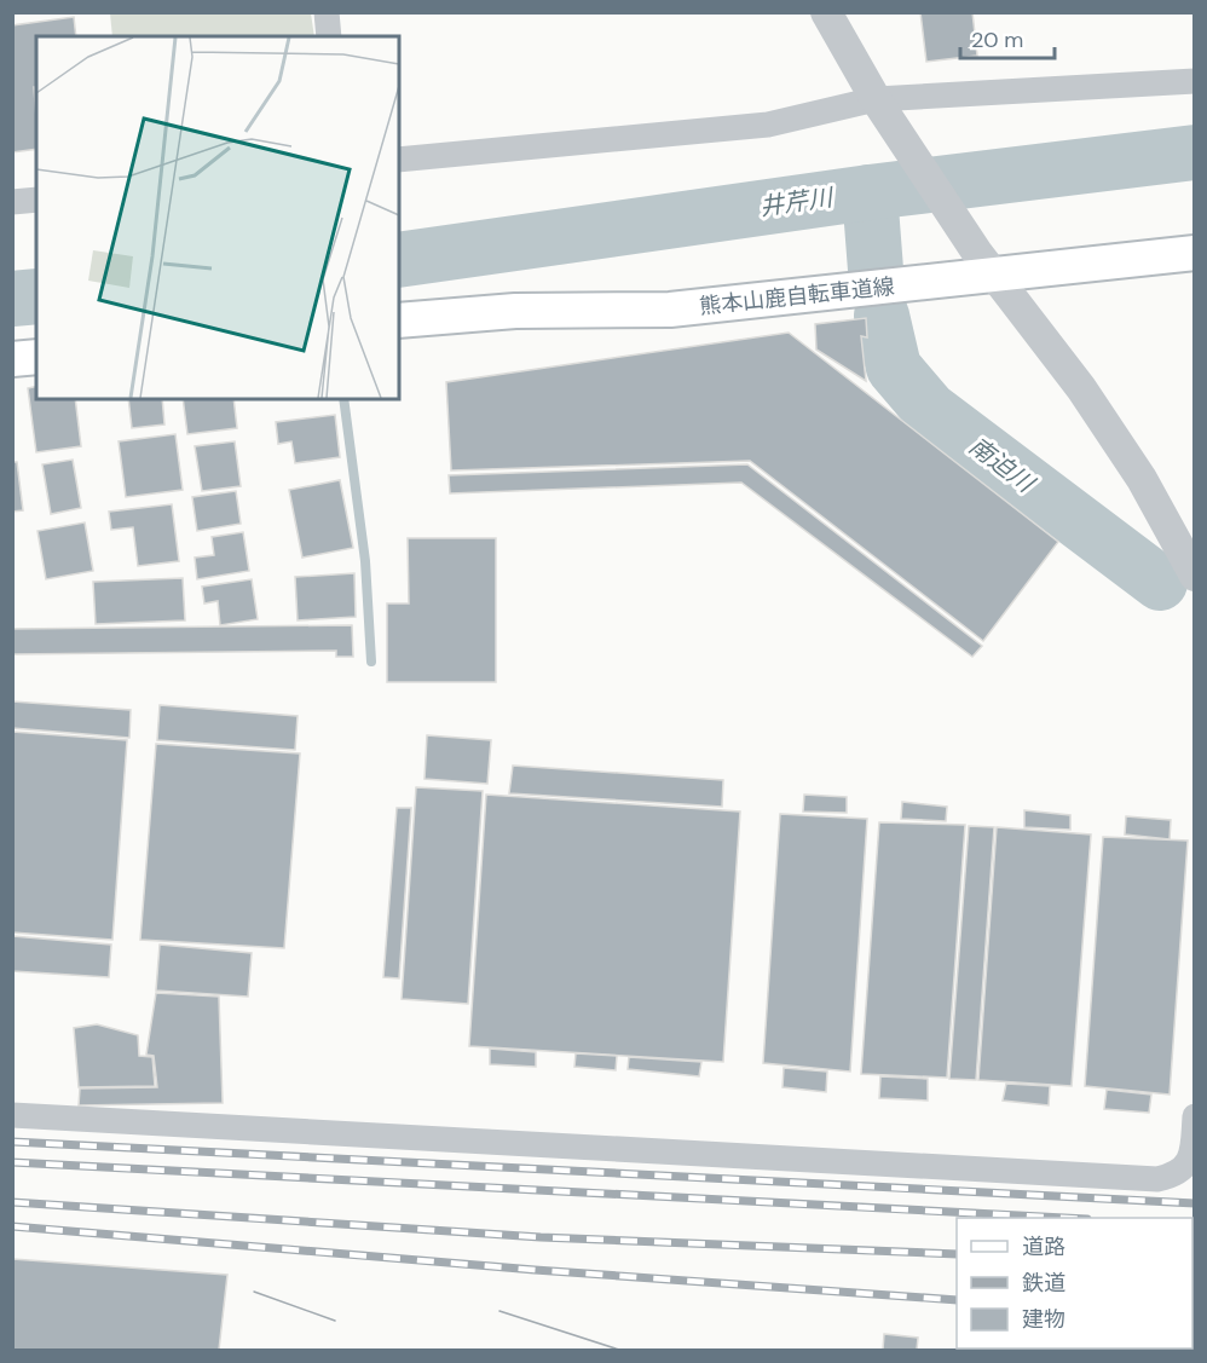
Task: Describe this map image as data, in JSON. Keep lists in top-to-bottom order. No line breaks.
{"streets":{"main road":["熊本山鹿自転車道線"]},"water":["井芹川","南迫川"],"legend":["道路","鉄道","建物"],"scale_bar":"20 m"}
